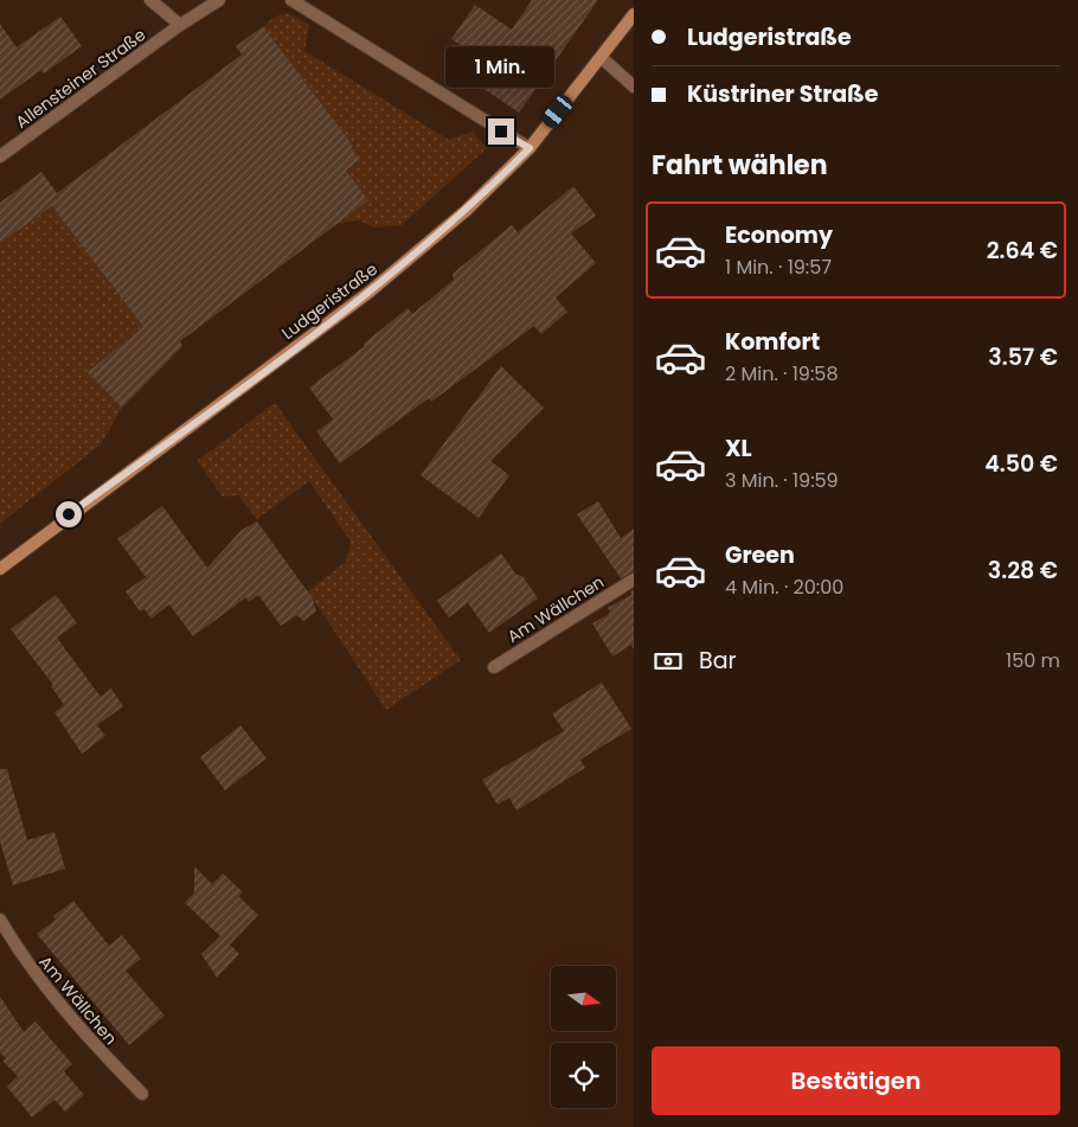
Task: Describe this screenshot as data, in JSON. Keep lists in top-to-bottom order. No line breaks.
{"streets":{"street":["Allensteiner Straße","Ludgeristraße","Am Wällchen"]},"north":"right","page":{"banner":["Ludgeristraße","Küstriner Straße"],"bubble":"1 Min.","heading":"Fahrt wählen","list":[{"name":"Economy","note":"1 Min. · 19:57","value":"2.64 €"},{"name":"Komfort","note":"2 Min. · 19:58","value":"3.57 €"},{"name":"XL","note":"3 Min. · 19:59","value":"4.50 €"},{"name":"Green","note":"4 Min. · 20:00","value":"3.28 €"}],"pay":["Bar","150 m"],"buttons":"Bestätigen"}}
